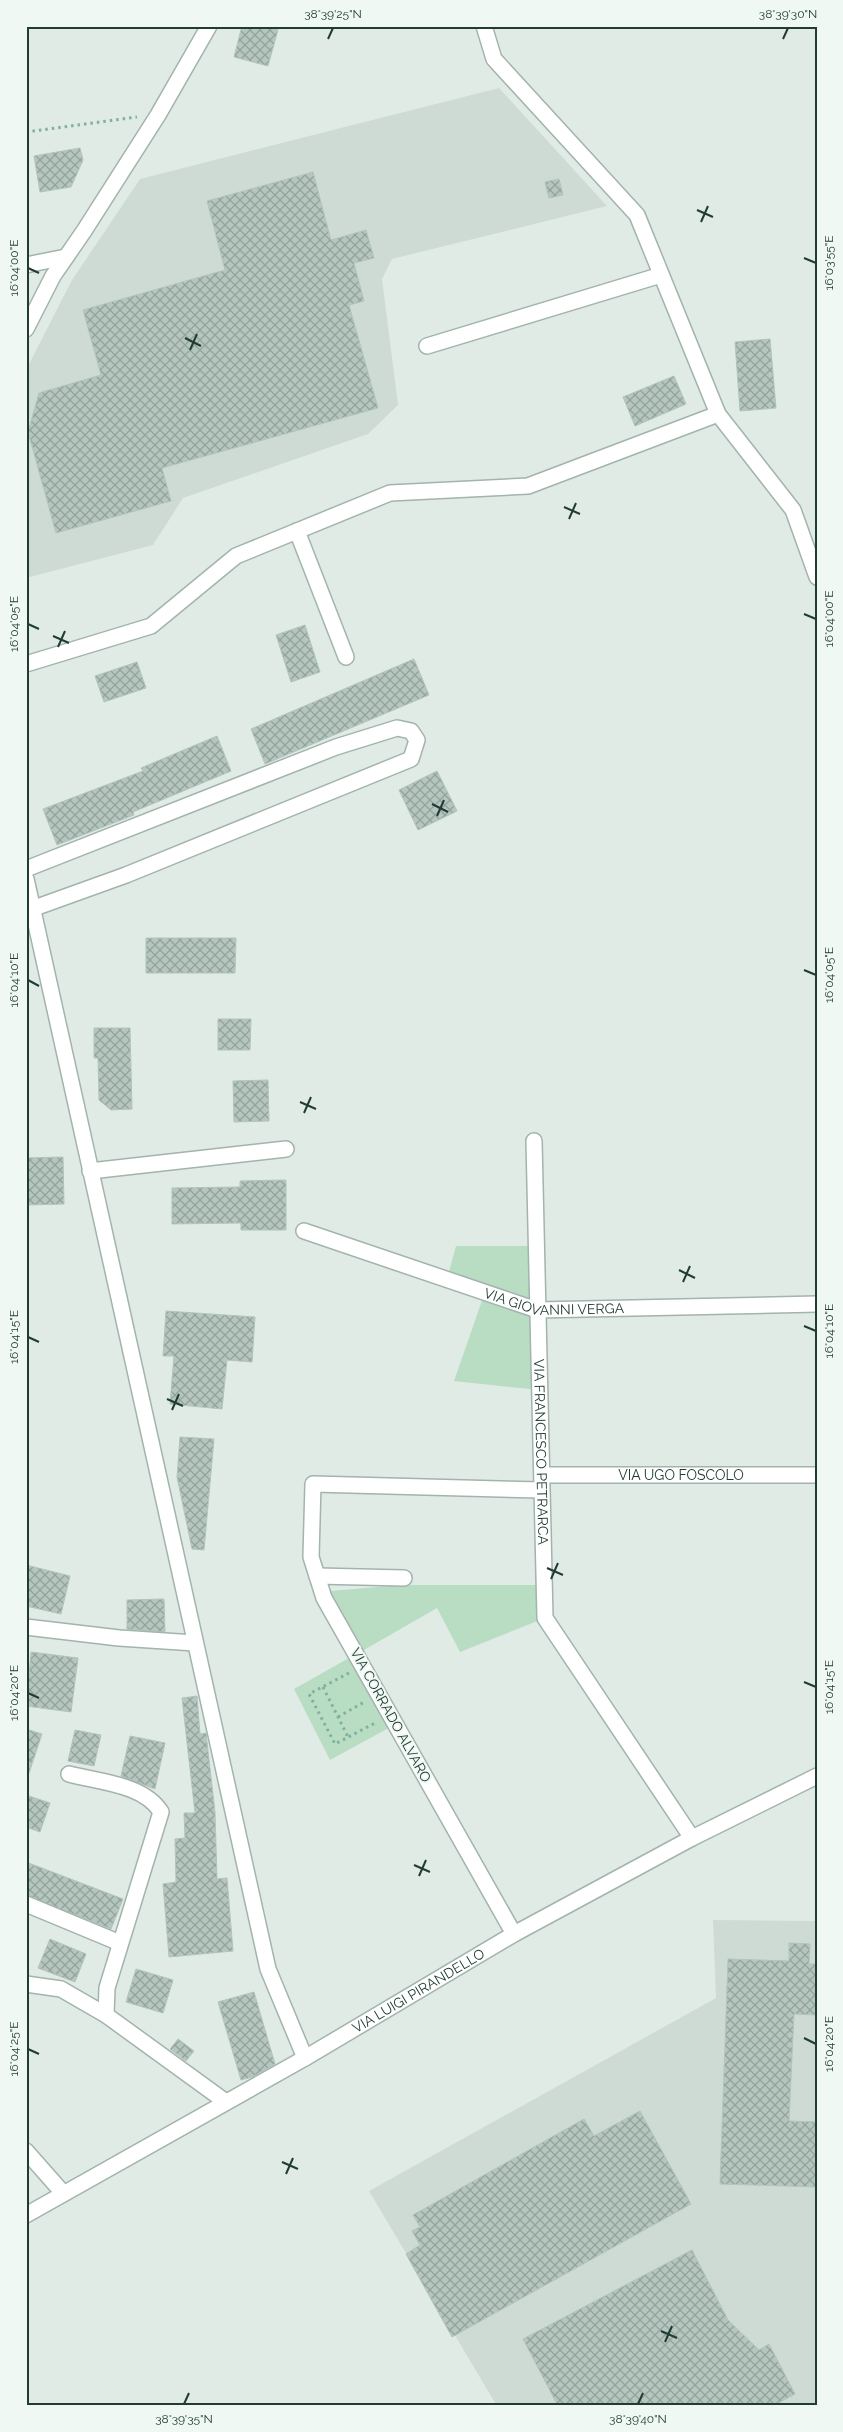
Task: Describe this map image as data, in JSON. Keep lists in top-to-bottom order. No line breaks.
{"streets":{"street":["VIA GIOVANNI VERGA","VIA FRANCESCO PETRARCA","VIA UGO FOSCOLO","VIA CORRADO ALVARO","VIA LUIGI PIRANDELLO"]},"crossings":[["VIA GIOVANNI VERGA","VIA FRANCESCO PETRARCA"],["VIA FRANCESCO PETRARCA","VIA UGO FOSCOLO"],["VIA FRANCESCO PETRARCA","VIA CORRADO ALVARO"],["VIA FRANCESCO PETRARCA","VIA LUIGI PIRANDELLO"],["VIA CORRADO ALVARO","VIA LUIGI PIRANDELLO"]],"coordinates":["38°39'25\"N","38°39'30\"N","16°03'55\"E","16°04'00\"E","16°04'05\"E","16°04'10\"E","16°04'15\"E","16°04'20\"E","16°04'25\"E","38°39'35\"N","38°39'40\"N"]}
